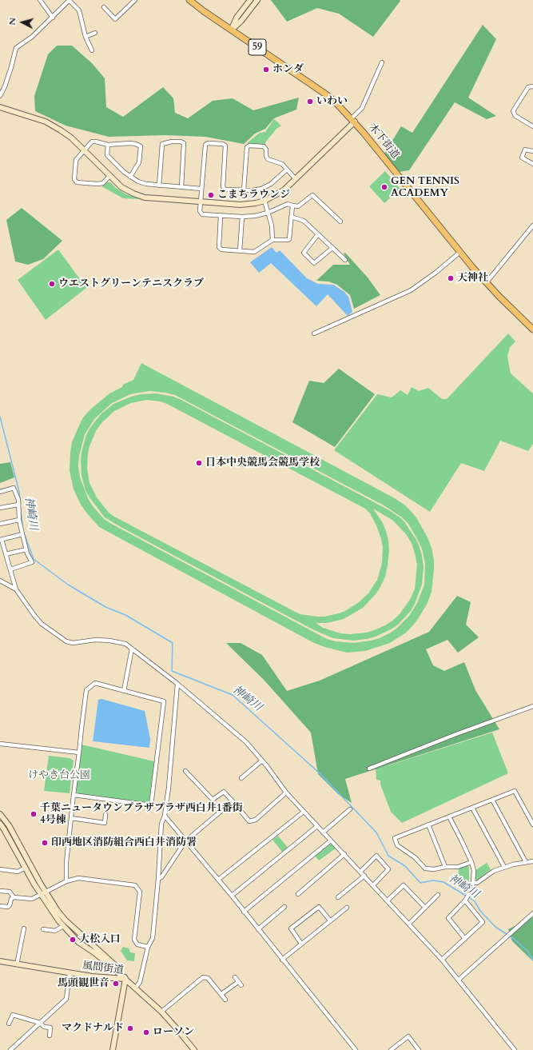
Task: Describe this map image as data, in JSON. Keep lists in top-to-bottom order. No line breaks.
{"streets":{"main road":["59","木下街道"],"street":["風間街道"]},"water":["神崎川"],"parks":["けやき台公園"],"places":["ホンダ","いわい","GEN TENNIS ACADEMY","こまちラウンジ","天神社","ウエストグリーンテニスクラブ","日本中央競馬会競馬学校","千葉ニュータウンプラザプラザ西白井1番街 4号棟","印西地区消防組合西白井消防署","大松入口","馬頭観世音","マクドナルド","ローソン"],"north":"left"}
